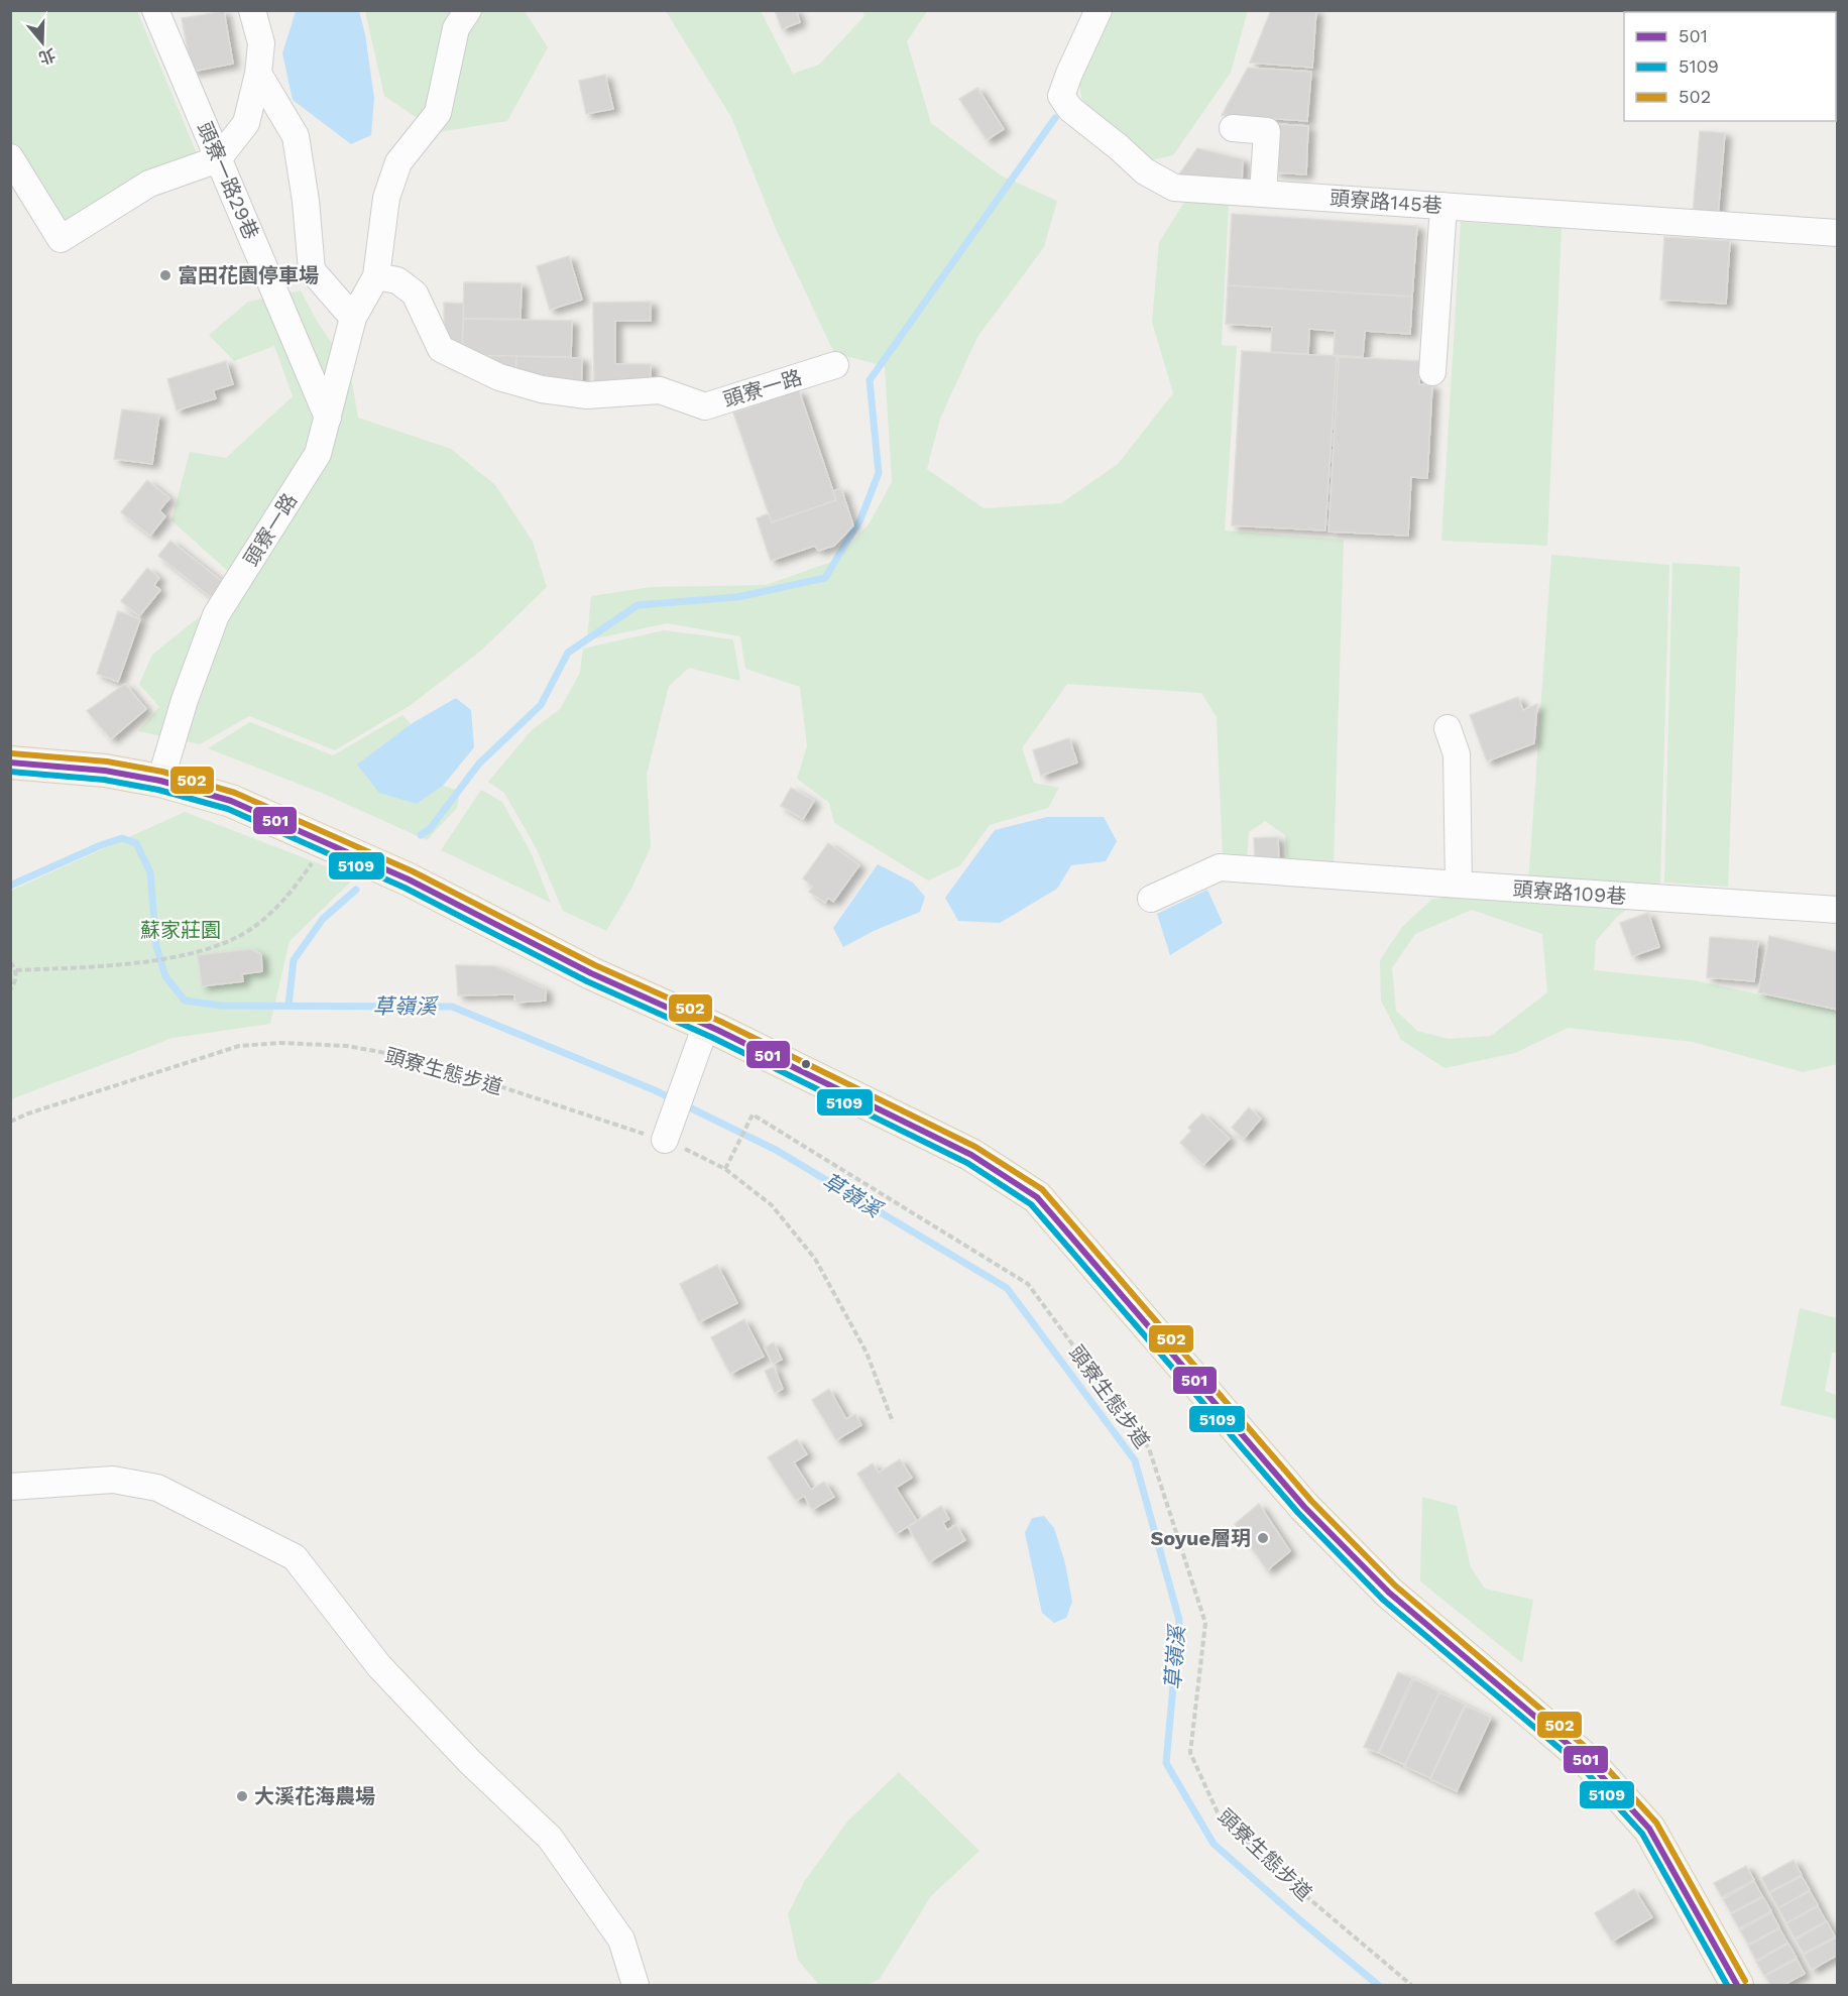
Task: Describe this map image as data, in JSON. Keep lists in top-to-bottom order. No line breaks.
{"streets":{"lane":["頭寮一路29巷","頭寮路145巷","頭寮一路","頭寮路109巷"],"path":["頭寮生態步道"]},"crossings":[["頭寮一路29巷","頭寮一路"]],"water":["草嶺溪"],"parks":["蘇家莊園"],"places":["富田花園停車場","Soyue層玥","大溪花海農場"],"lines":["transit line 502","transit line 501","transit line 5109"],"legend":["501","5109","502"],"north":"bottom"}
